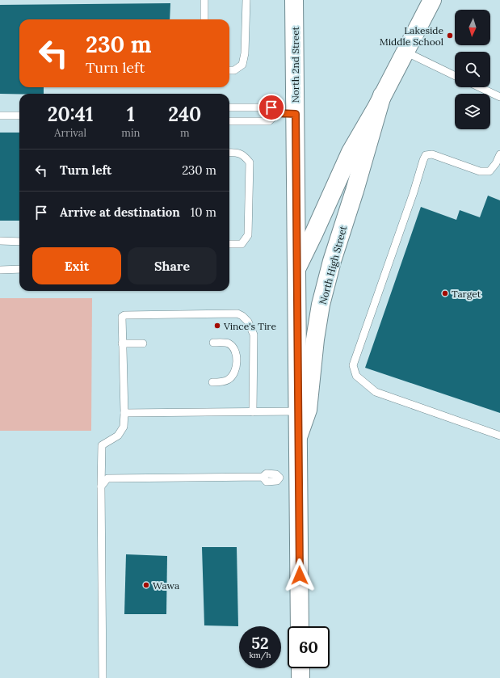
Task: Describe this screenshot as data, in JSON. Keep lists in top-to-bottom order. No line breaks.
{"streets":{"main road":["North 2nd Street","North High Street"]},"crossings":[["North 2nd Street","North High Street"]],"places":["Lakeside Middle School","Target","Vince's Tire","Wawa"],"north":"bottom","page":{"turn":["230 m","Turn left"],"eta":["20:41","Arrival","1","min","240","m"],"list":[{"name":"Turn left","value":"230 m"},{"name":"Arrive at destination","value":"10 m"}],"buttons":["Exit","Share"],"speed":"52 km/h","limit":"60"}}
